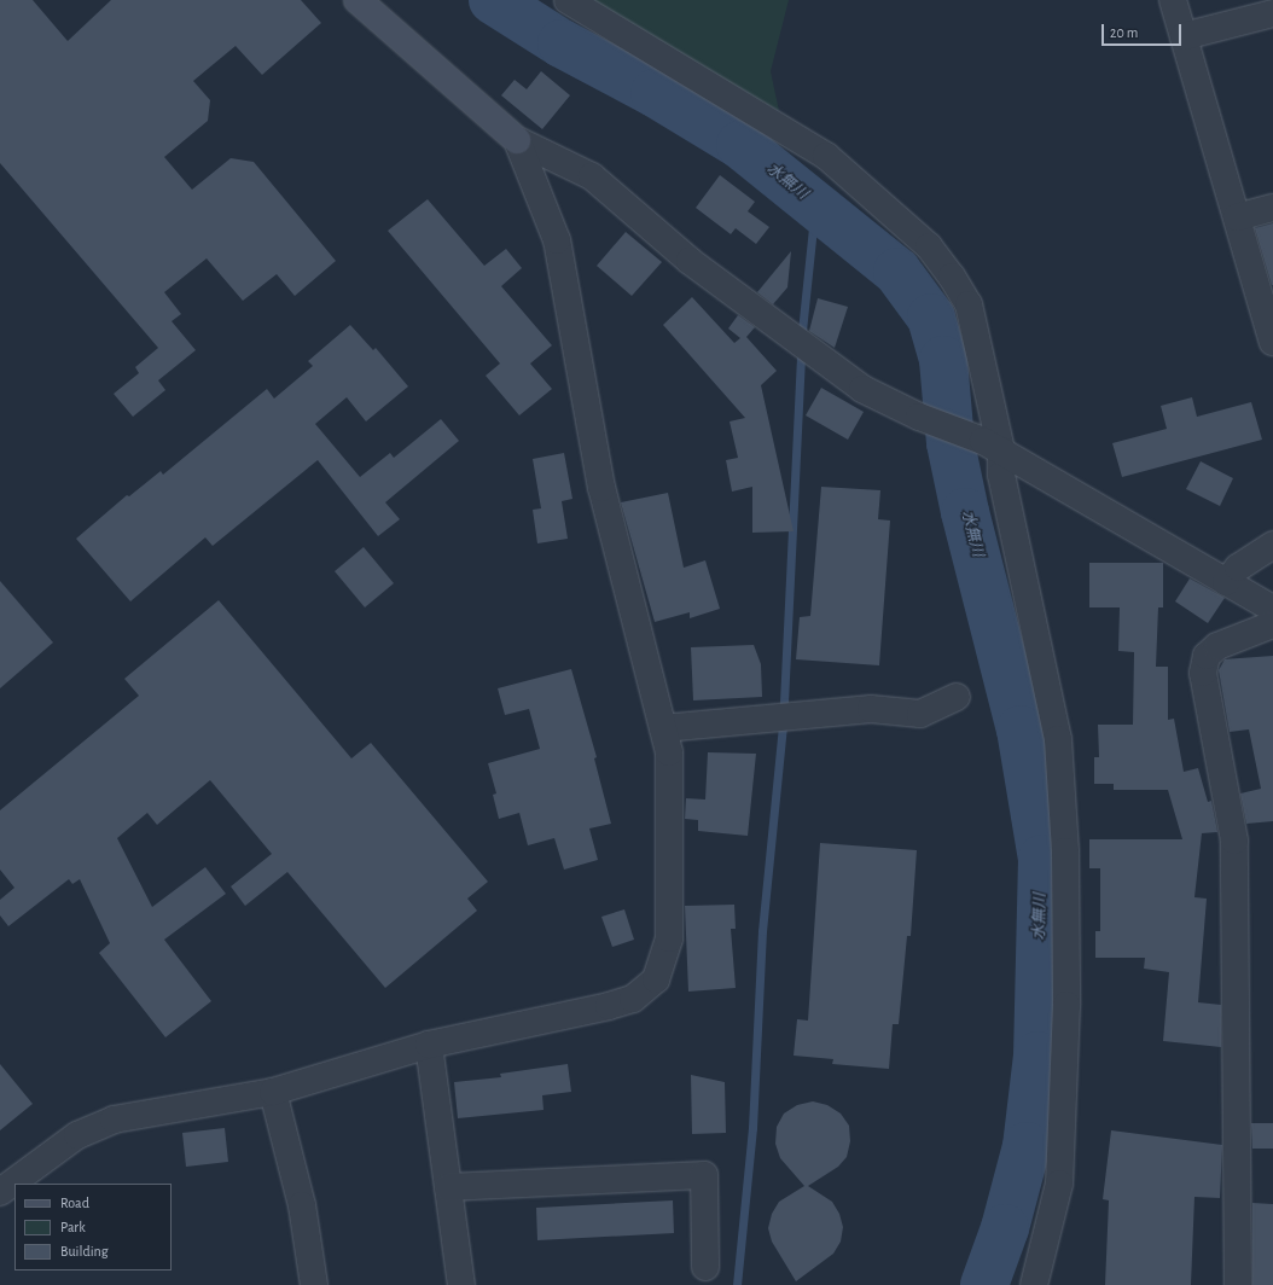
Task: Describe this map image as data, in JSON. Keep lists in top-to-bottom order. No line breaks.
{"water":["水無川"],"legend":["Road","Park","Building"],"scale_bar":"20 m"}
